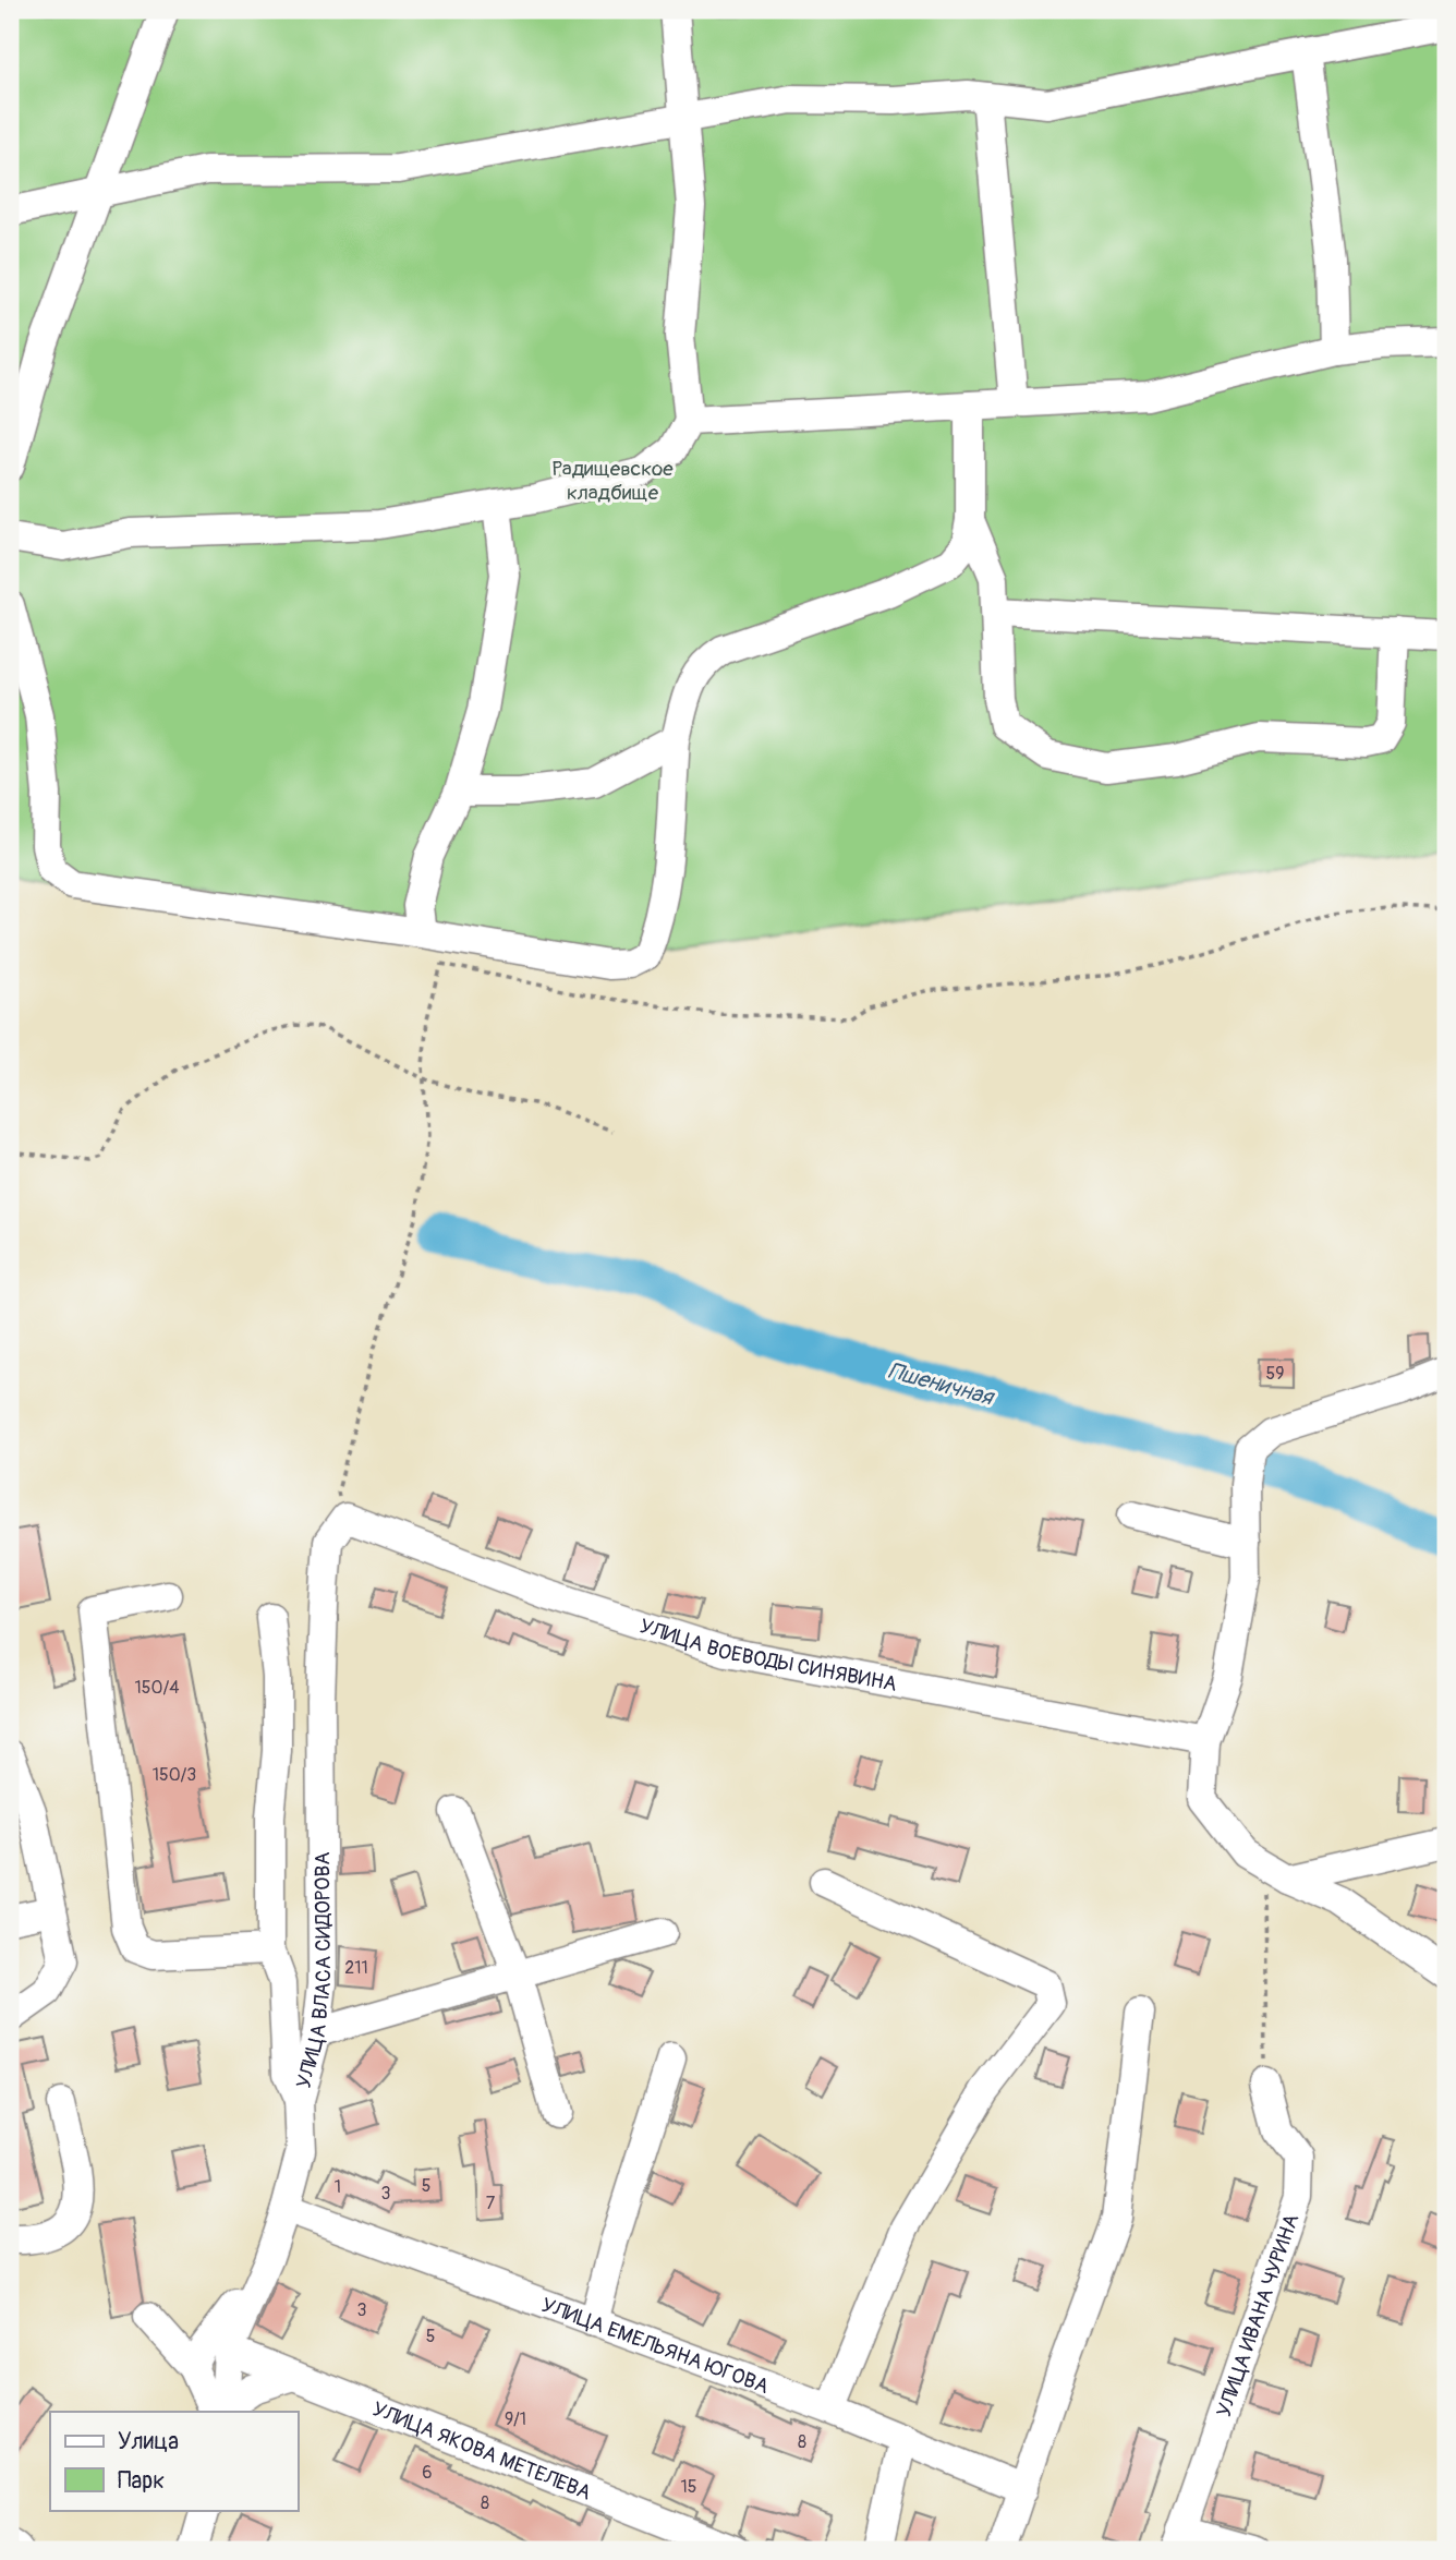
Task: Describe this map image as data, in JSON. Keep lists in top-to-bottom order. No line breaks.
{"streets":{"street":["УЛИЦА ВОЕВОДЫ СИНЯВИНА","УЛИЦА ВЛАСА СИДОРОВА","УЛИЦА ИВАНА ЧУРИНА","УЛИЦА ЕМЕЛЬЯНА ЮГОВА","УЛИЦА ЯКОВА МЕТЕЛЕВА"]},"crossings":[["УЛИЦА ВОЕВОДЫ СИНЯВИНА","УЛИЦА ВЛАСА СИДОРОВА"],["УЛИЦА ВЛАСА СИДОРОВА","УЛИЦА ЕМЕЛЬЯНА ЮГОВА"],["УЛИЦА ВЛАСА СИДОРОВА","УЛИЦА ЯКОВА МЕТЕЛЕВА"]],"water":["Пшеничная"],"parks":["Радищевское кладбище"],"house_numbers":["59","150/4","150/3","211","5","1","3","7","3","5","9/1","8","6","15","8"],"legend":["Улица","Парк"]}
